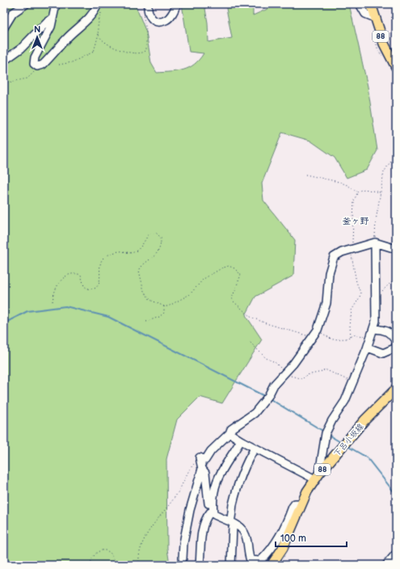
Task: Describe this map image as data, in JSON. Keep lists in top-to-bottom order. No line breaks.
{"streets":{"main road":["88","下呂小坂線"]},"districts":["釜ヶ野"],"scale_bar":"100 m","north":"top"}
